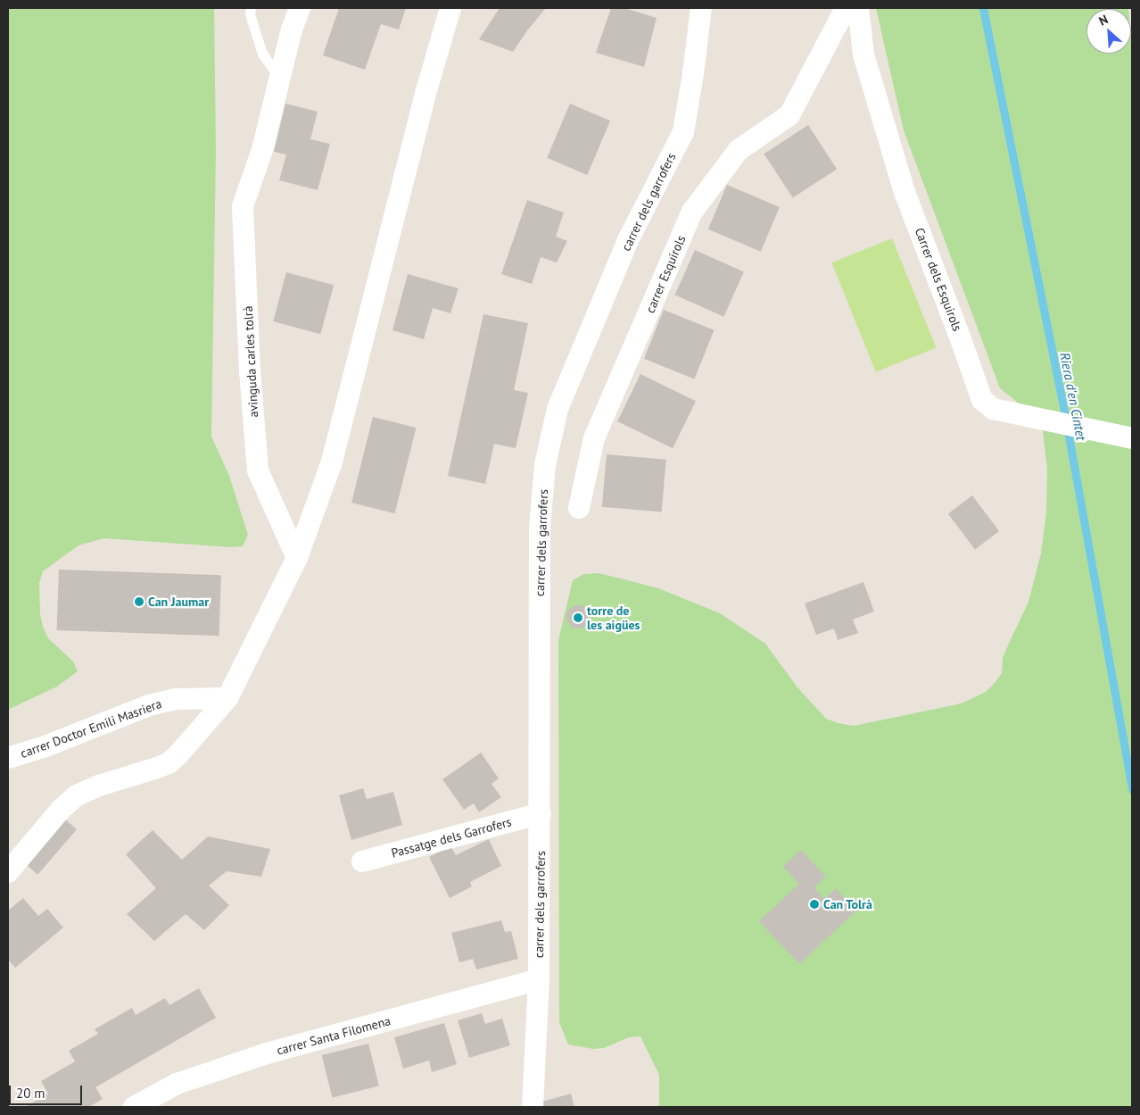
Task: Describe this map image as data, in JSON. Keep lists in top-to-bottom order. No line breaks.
{"streets":{"street":["carrer dels garrofers","carrer Esquirols","Carrer dels Esquirols","avinguda carles tolrà","carrer Doctor Emili Masriera","Passatge dels Garrofers","carrer Santa Filomena"]},"crossings":[["carrer dels garrofers","Passatge dels Garrofers"],["carrer dels garrofers","carrer Santa Filomena"]],"water":["Riera d'en Cintet"],"places":["Can Jaumar","torre de les aigües","Can Tolrà"],"scale_bar":"20 m","north":"top left"}
